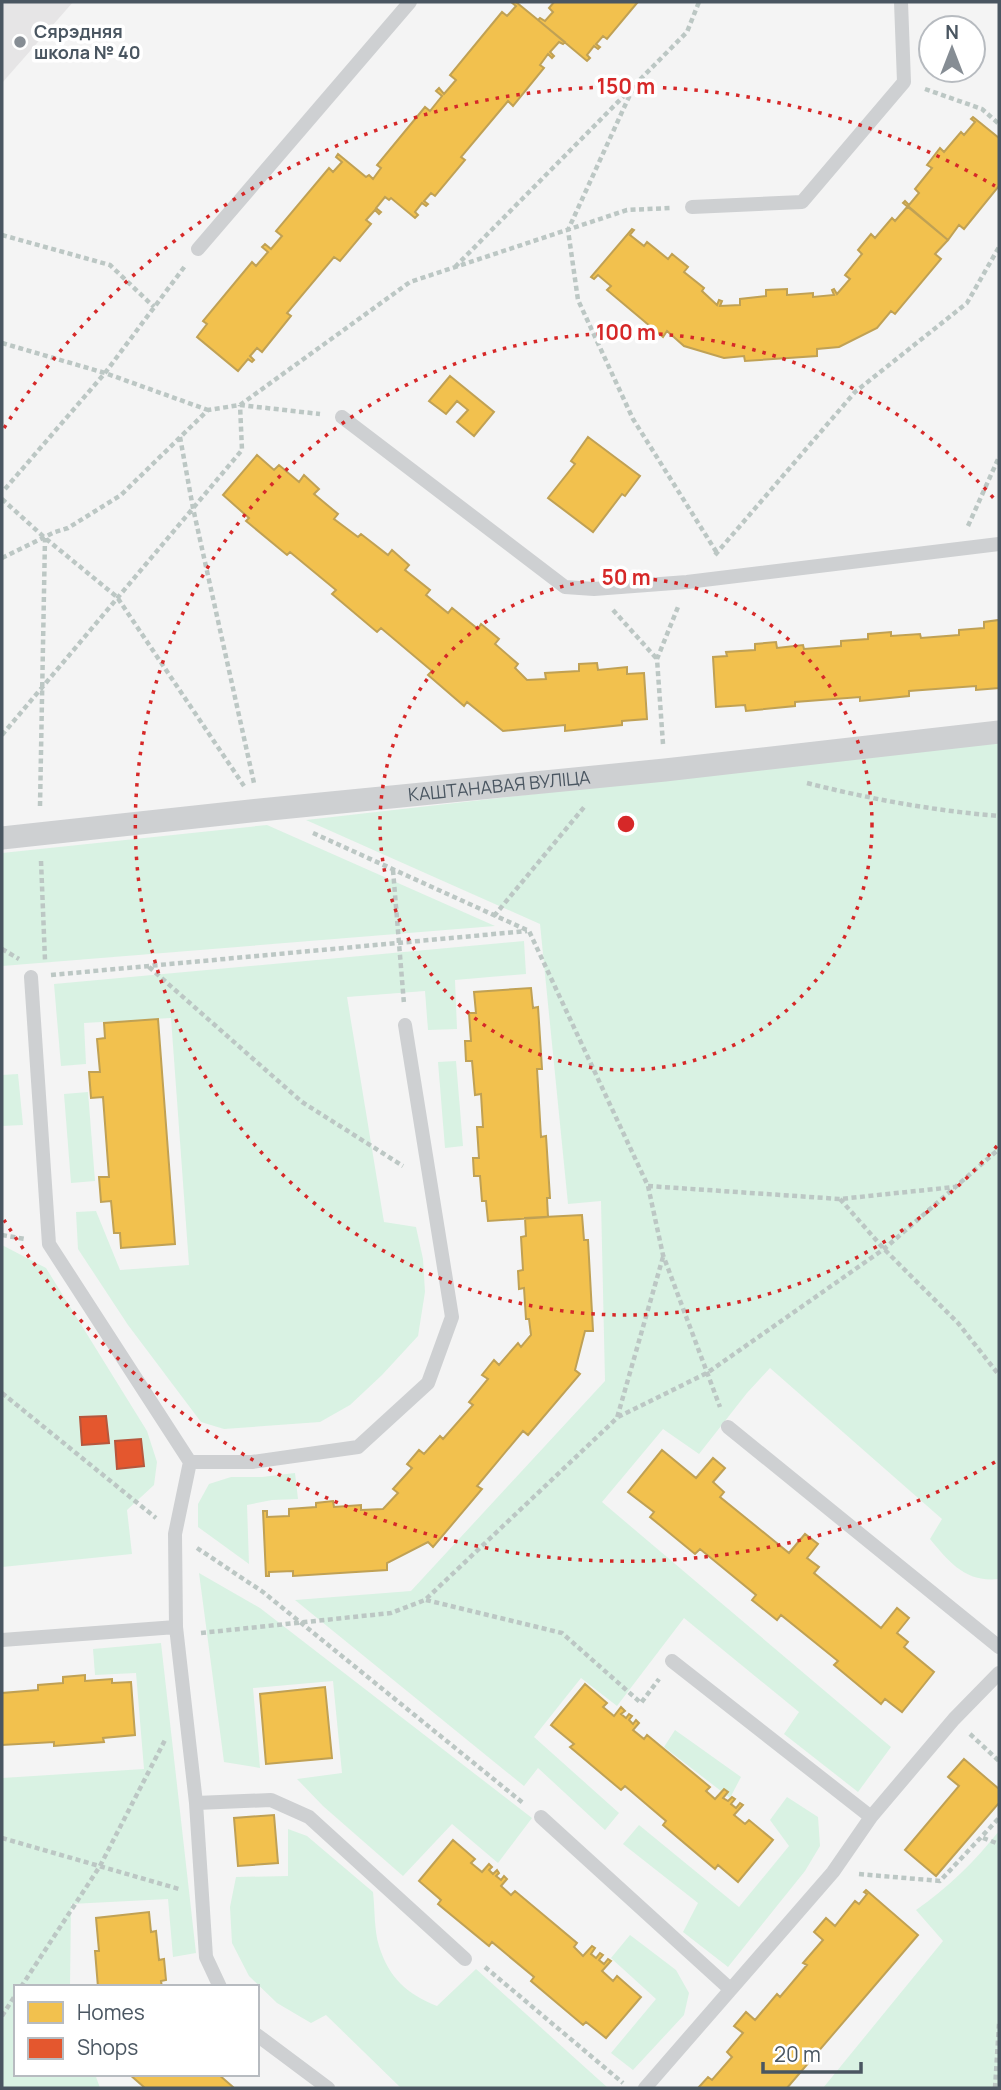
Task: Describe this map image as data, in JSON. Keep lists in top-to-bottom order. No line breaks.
{"streets":{"street":["КАШТАНАВАЯ ВУЛІЦА"]},"places":["Сярэдняя школа № 40"],"legend":["Homes","Shops"],"scale_bar":"20 m","north":"top","rings":["150 m","100 m","50 m"]}
